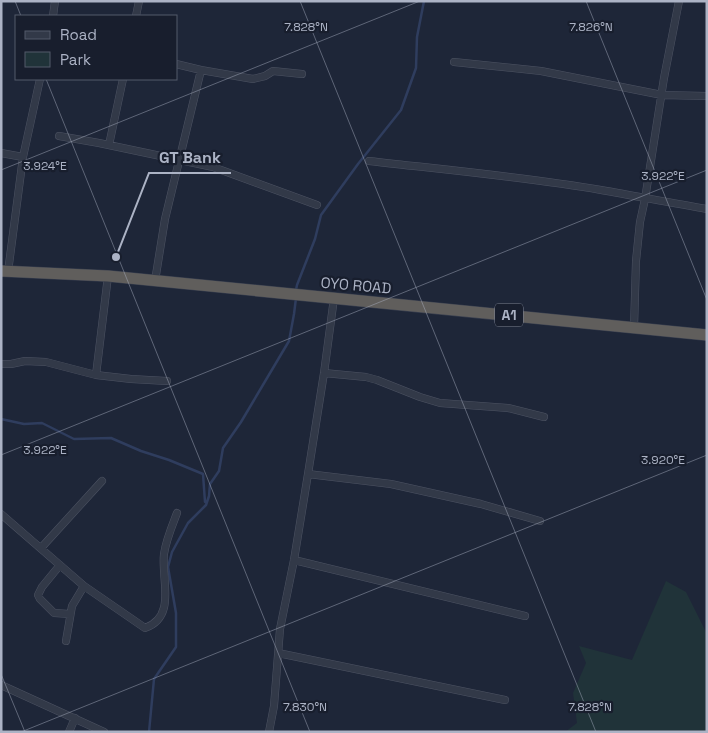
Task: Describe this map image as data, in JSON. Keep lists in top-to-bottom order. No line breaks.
{"streets":{"highway":["OYO ROAD","A1"]},"places":["GT Bank"],"legend":["Road","Park"],"coordinates":["7.826°N","7.828°N","3.924°E","3.922°E","3.920°E","7.830°N"]}
